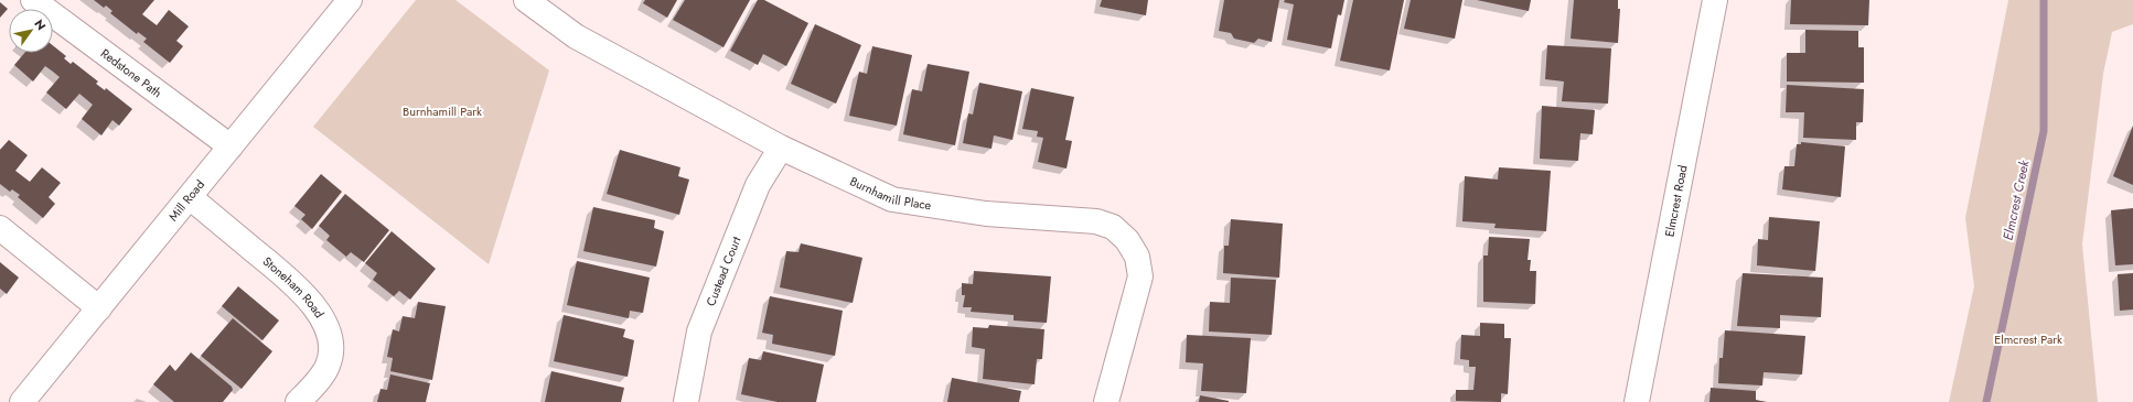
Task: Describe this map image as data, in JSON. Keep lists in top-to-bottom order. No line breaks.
{"streets":{"street":["Redstone Path","Burnhamill Place","Elmcrest Road","Mill Road","Custead Court","Stoneham Road"]},"crossings":[["Redstone Path","Mill Road"],["Burnhamill Place","Custead Court"],["Mill Road","Stoneham Road"]],"water":["Elmcrest Creek"],"parks":["Burnhamill Park","Elmcrest Park"],"north":"top right"}
